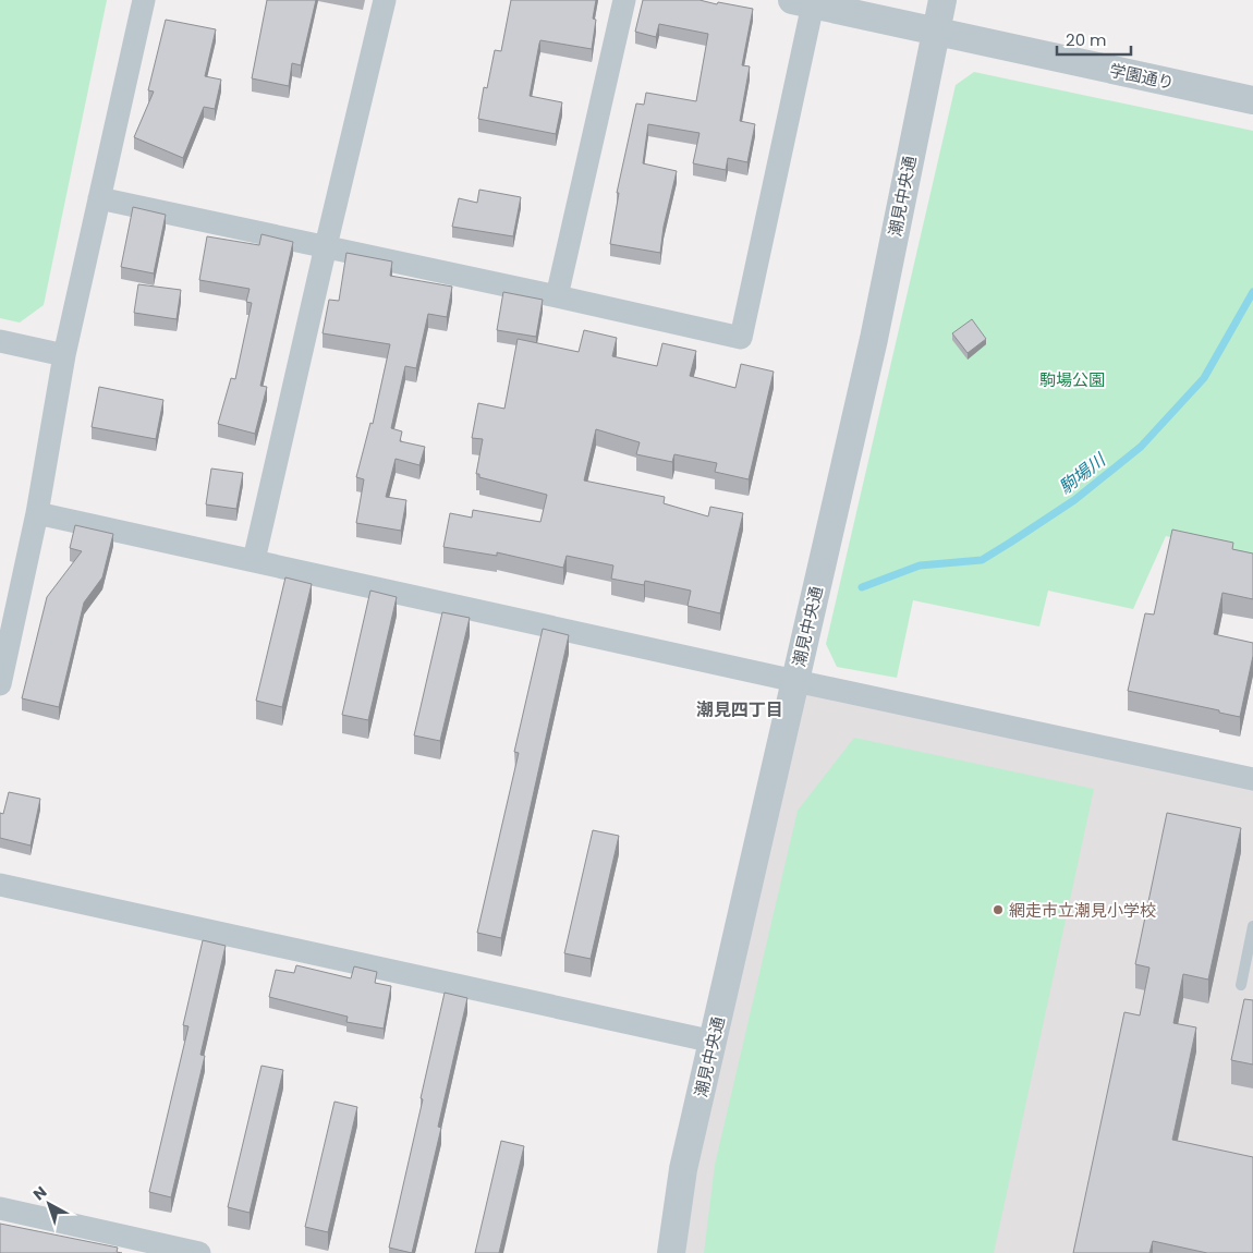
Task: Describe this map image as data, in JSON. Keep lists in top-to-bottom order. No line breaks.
{"streets":{"street":["学園通り","潮見中央通"]},"crossings":[["学園通り","潮見中央通"]],"districts":["潮見四丁目"],"water":["駒場川"],"parks":["駒場公園"],"places":["網走市立潮見小学校"],"scale_bar":"20 m","north":"top left"}
